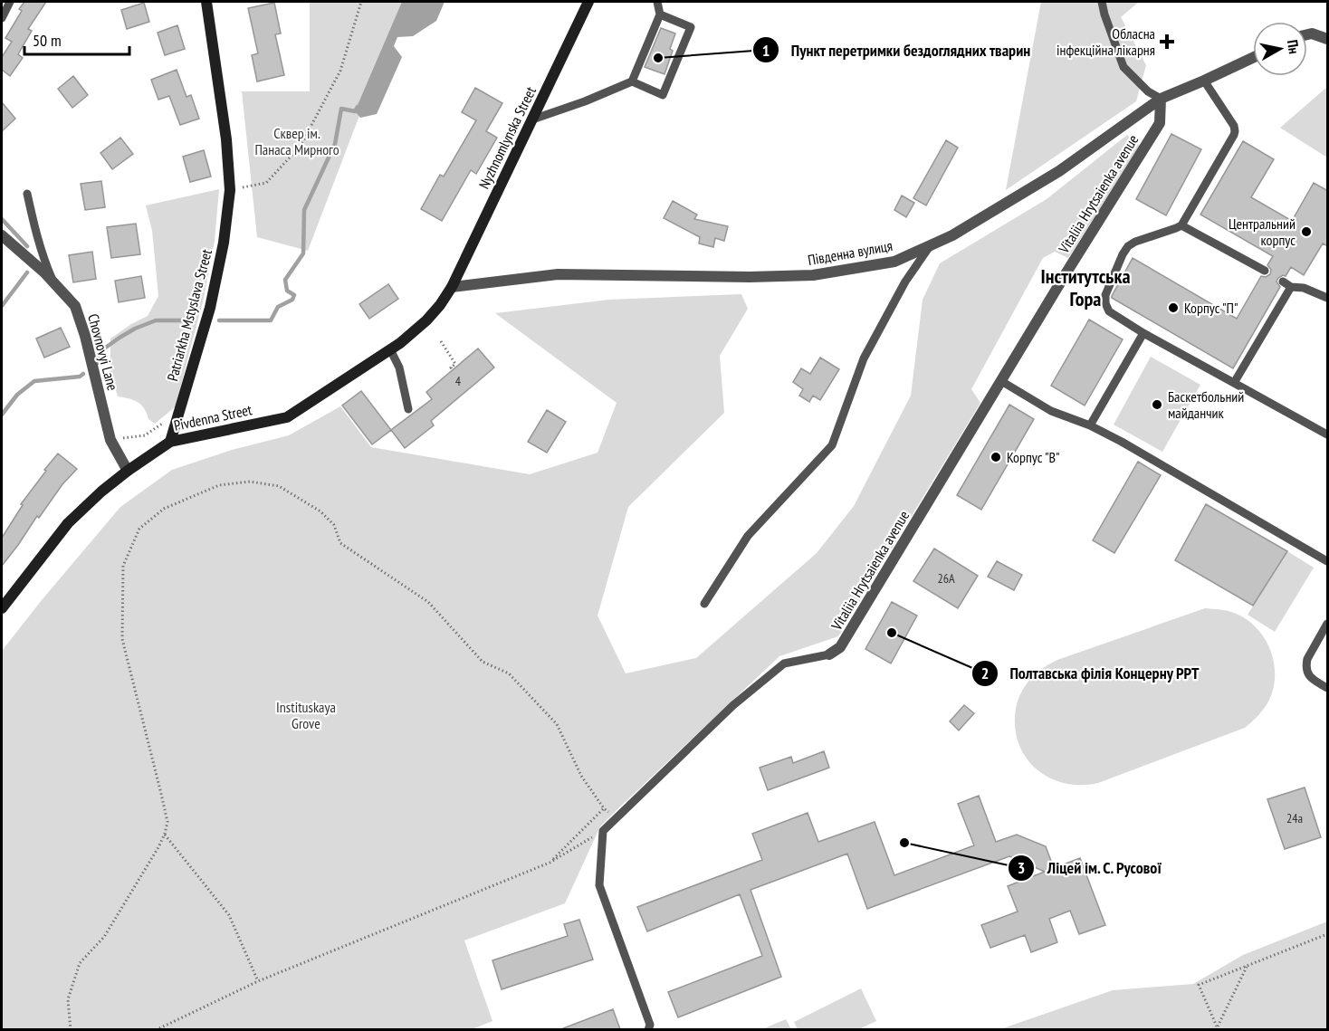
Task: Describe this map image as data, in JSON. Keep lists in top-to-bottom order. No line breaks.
{"streets":{"main road":["Nyzhnomlynska Street","Patriarkha Mstyslava Street","Pivdenna Street"],"street":["Vitaliia Hrytsaienka avenue","Південна вулиця","Chovnovyi Lane"]},"crossings":[["Nyzhnomlynska Street","Південна вулиця"],["Nyzhnomlynska Street","Pivdenna Street"],["Vitaliia Hrytsaienka avenue","Південна вулиця"],["Південна вулиця","Pivdenna Street"],["Patriarkha Mstyslava Street","Pivdenna Street"],["Chovnovyi Lane","Pivdenna Street"]],"districts":["Інститутська Гора"],"parks":["Сквер ім. Панаса Мирного","Іnstituskaya Grove"],"places":{"health":["Обласна інфекційна лікарня"],"other":["Пункт перетримки бездоглядних тварин","Центральний корпус","Корпус \"П\"","Баскетбольний майданчик","Корпус \"В\"","Полтавська філія Концерну РРТ","Ліцей ім. С. Русової"]},"house_numbers":["4","26А","24а"],"scale_bar":"50 m","north":"right"}
